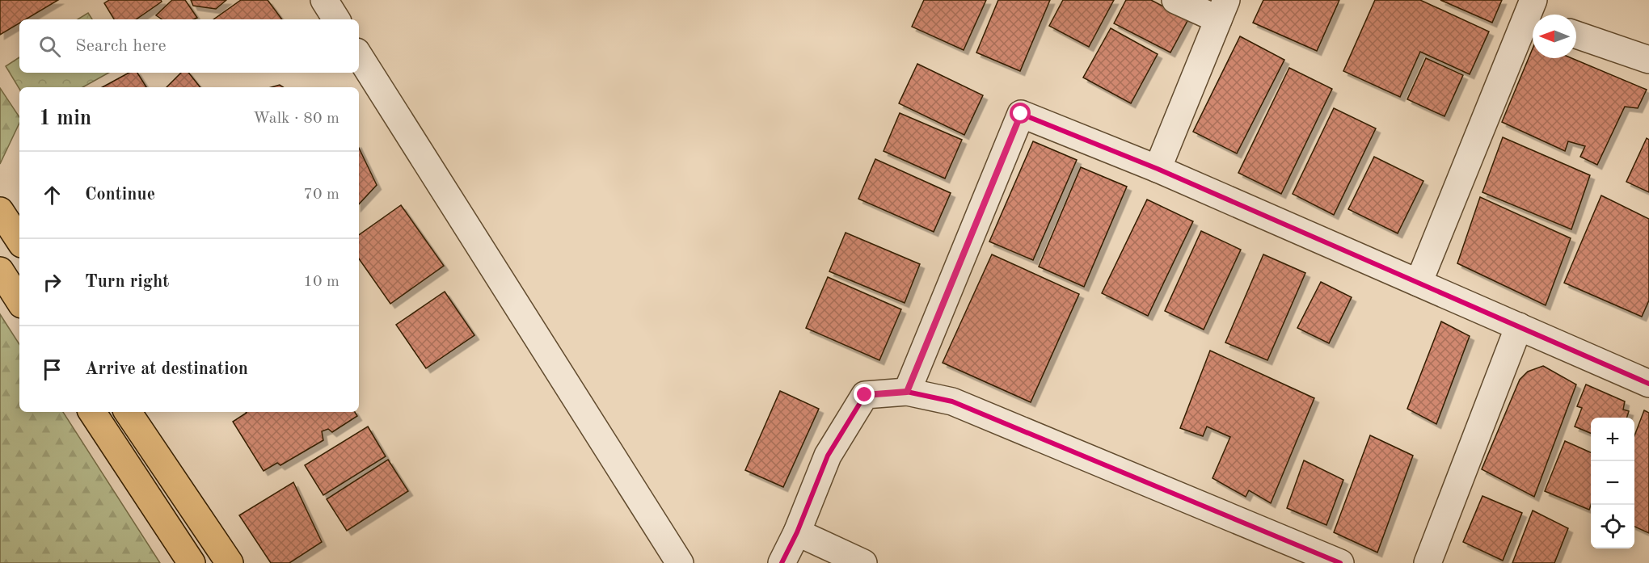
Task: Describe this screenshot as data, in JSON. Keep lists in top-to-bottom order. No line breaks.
{"north":"left","page":{"search":"Search here","heading":["1 min","Walk · 80 m"],"list":[["Continue","70 m"],["Turn right","10 m"],"Arrive at destination"],"map_buttons":["+","−"]}}
